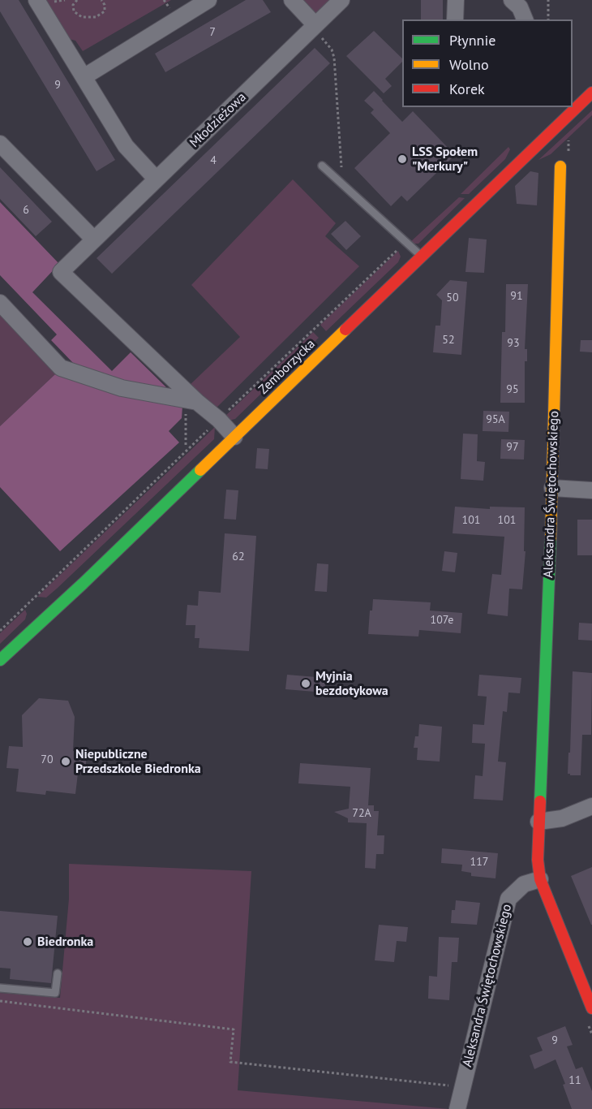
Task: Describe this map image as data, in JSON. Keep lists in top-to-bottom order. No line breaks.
{"streets":{"street":["Młodzieżowa","Zemborzycka","Aleksandra Świętochowskiego"]},"crossings":[["Młodzieżowa","Zemborzycka"]],"places":["LSS Społem \"Merkury\"","Myjnia bezdotykowa","Niepubliczne Przedszkole Biedronka","Biedronka"],"house_numbers":["7","9","4","6","91","50","52","93","95","95A","97","101","101","62","107e","70","72A","117","9","11"],"legend":["Płynnie","Wolno","Korek"]}
